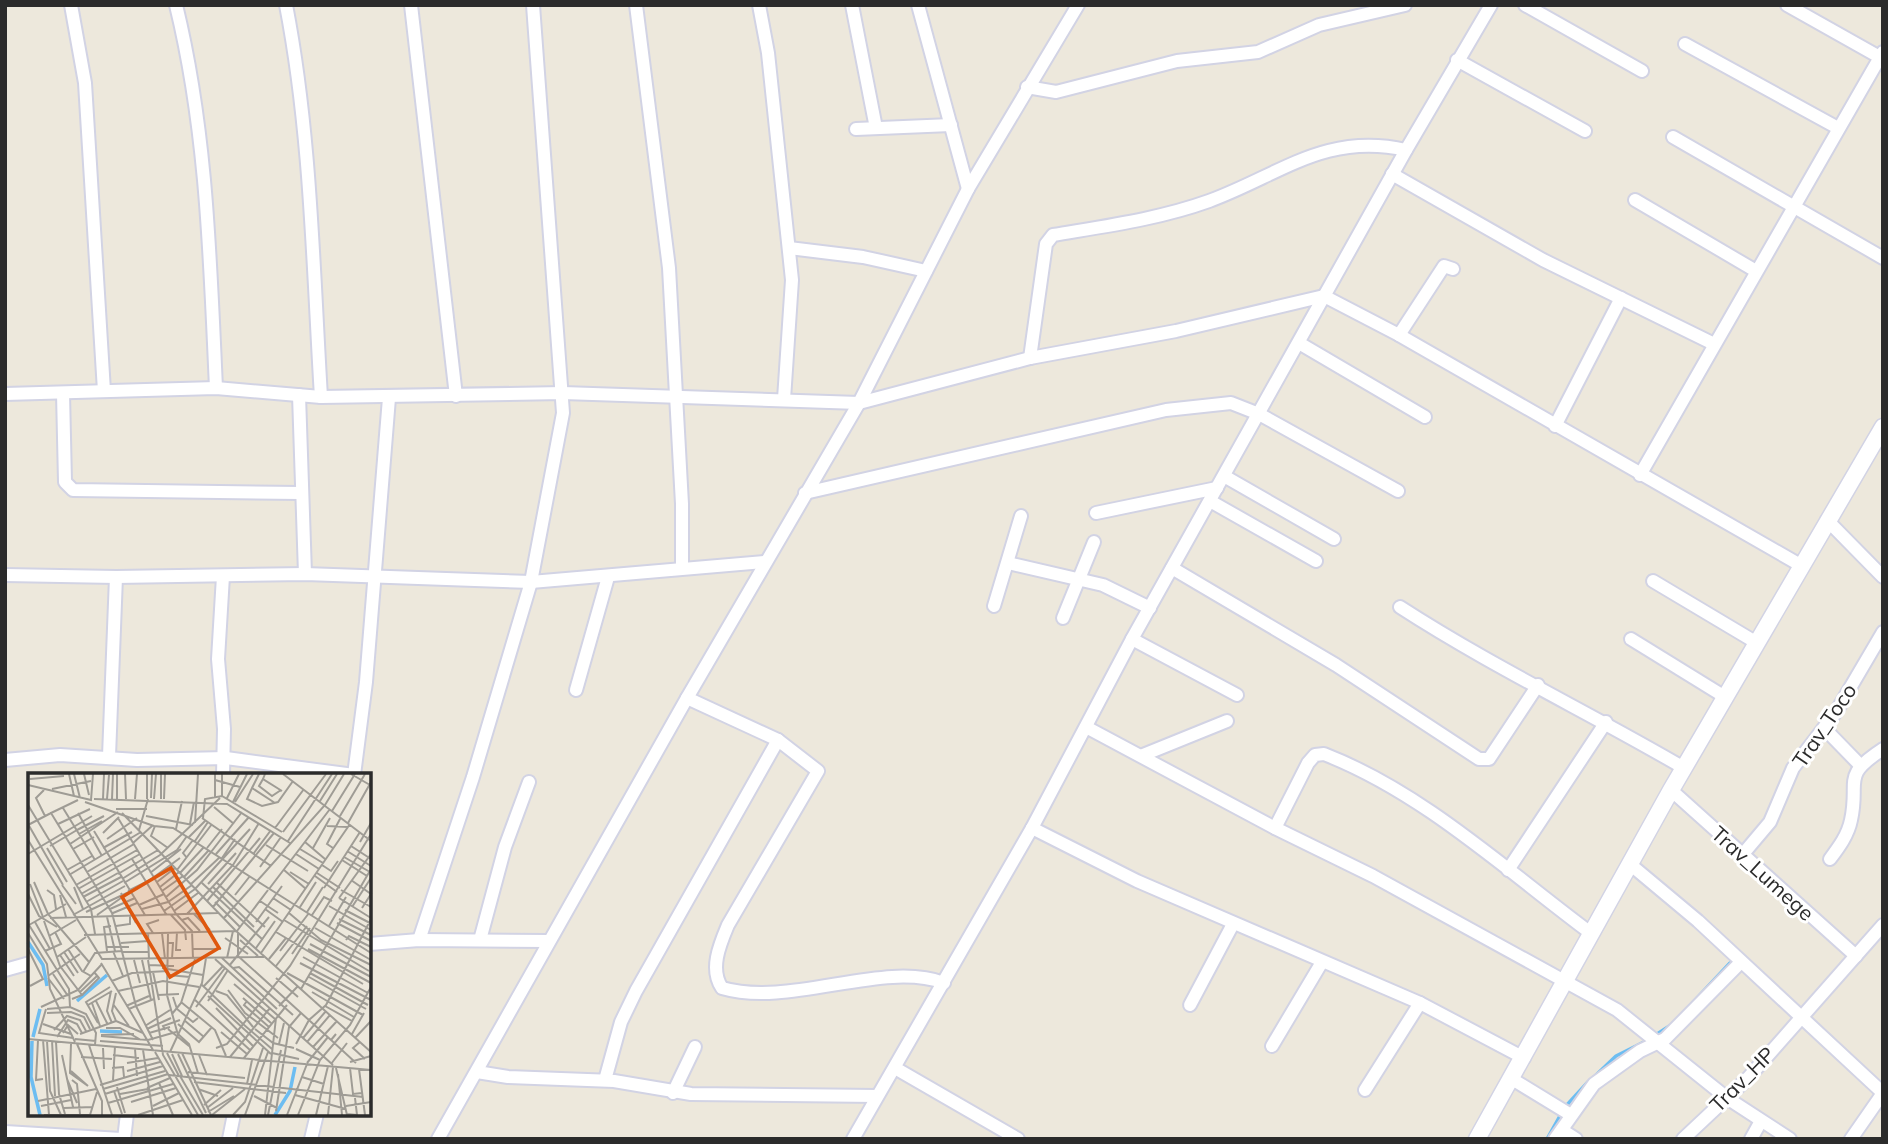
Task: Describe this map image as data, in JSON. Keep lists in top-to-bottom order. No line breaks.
{"streets":{"street":["Trav_Toco","Trav_Lumege","Trav_HP"]},"crossings":[["Trav_Toco","Trav_Lumege"],["Trav_Lumege","Trav_HP"]]}
